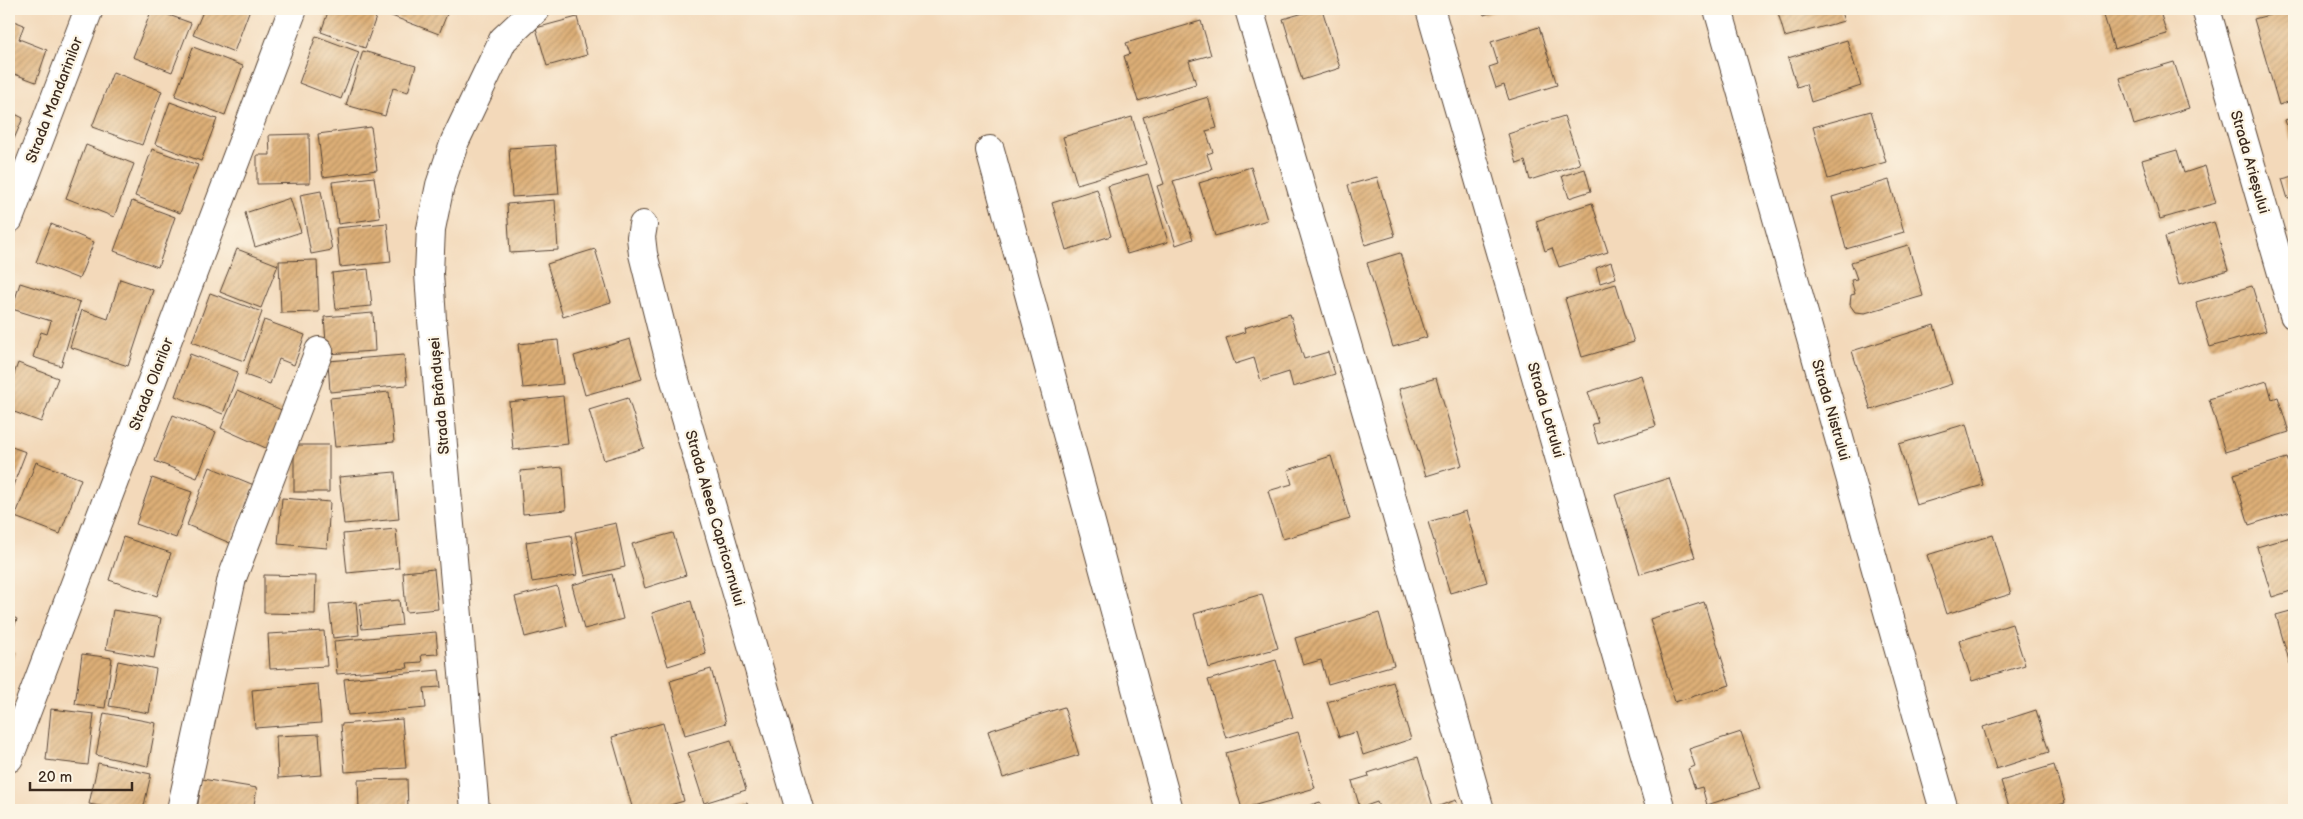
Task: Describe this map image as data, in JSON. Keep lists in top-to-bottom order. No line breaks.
{"streets":{"street":["Strada Mandarinilor","Strada Arieșului","Strada Olarilor","Strada Brândușei","Strada Lotrului","Strada Nistrului","Strada Aleea Capricornului"]},"scale_bar":"20 m"}
